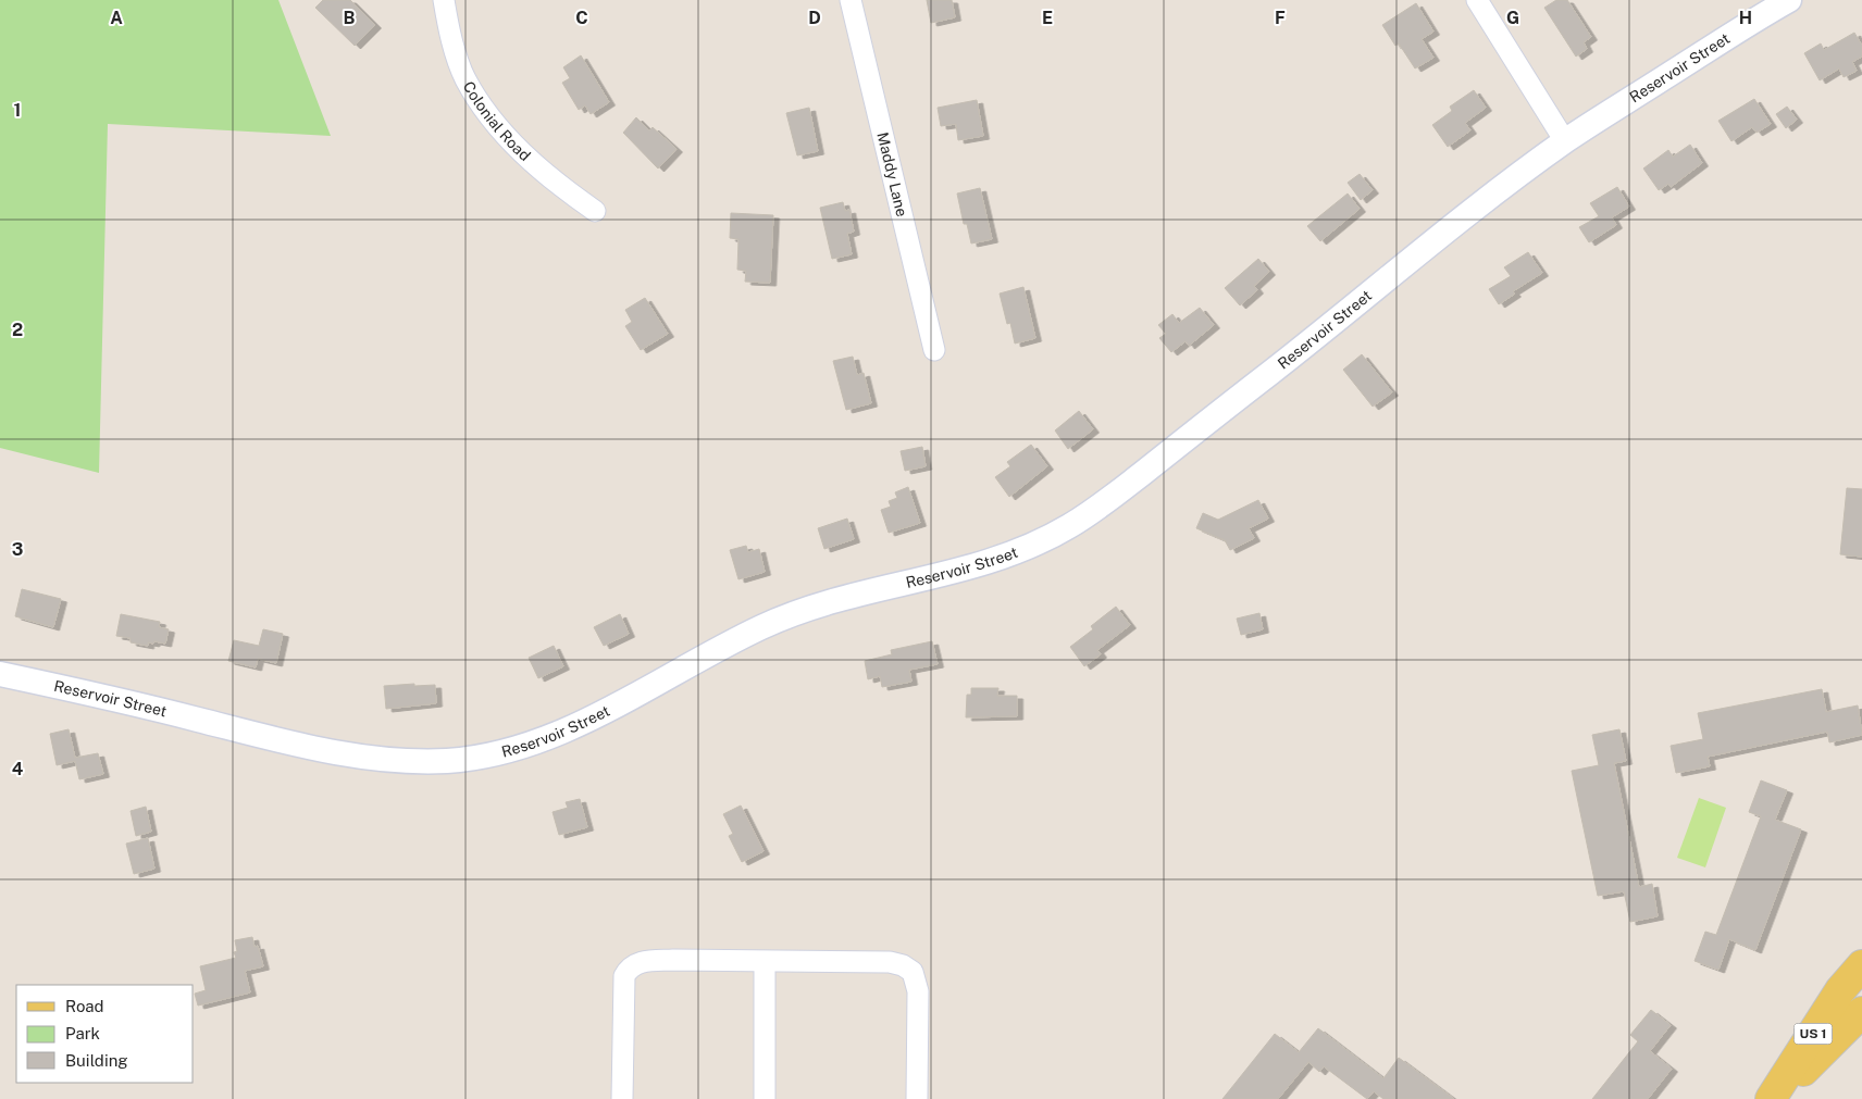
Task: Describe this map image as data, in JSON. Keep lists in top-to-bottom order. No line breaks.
{"streets":{"main road":["US 1"],"street":["Reservoir Street","Colonial Road","Maddy Lane"]},"legend":["Road","Park","Building"],"grid":{"columns":["A","B","C","D","E","F","G","H"],"rows":["1","2","3","4"]}}
